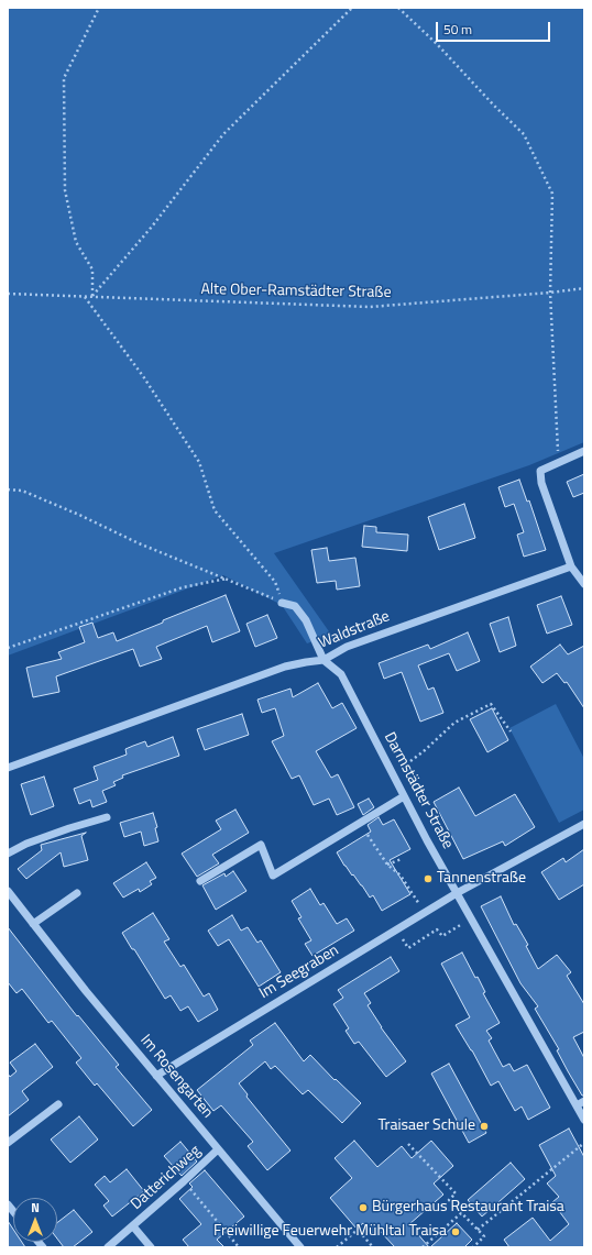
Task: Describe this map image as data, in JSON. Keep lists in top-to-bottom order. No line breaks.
{"streets":{"street":["Waldstraße","Darmstädter Straße","Im Seegraben","Im Rosengarten","Datterichweg"],"path":["Alte Ober-Ramstädter Straße"]},"crossings":[["Waldstraße","Darmstädter Straße"],["Darmstädter Straße","Im Seegraben"],["Im Seegraben","Im Rosengarten"],["Im Rosengarten","Datterichweg"]],"places":["Tannenstraße","Traisaer Schule","Bürgerhaus Restaurant Traisa","Freiwillige Feuerwehr Mühltal Traisa"],"scale_bar":"50 m","north":"top"}
